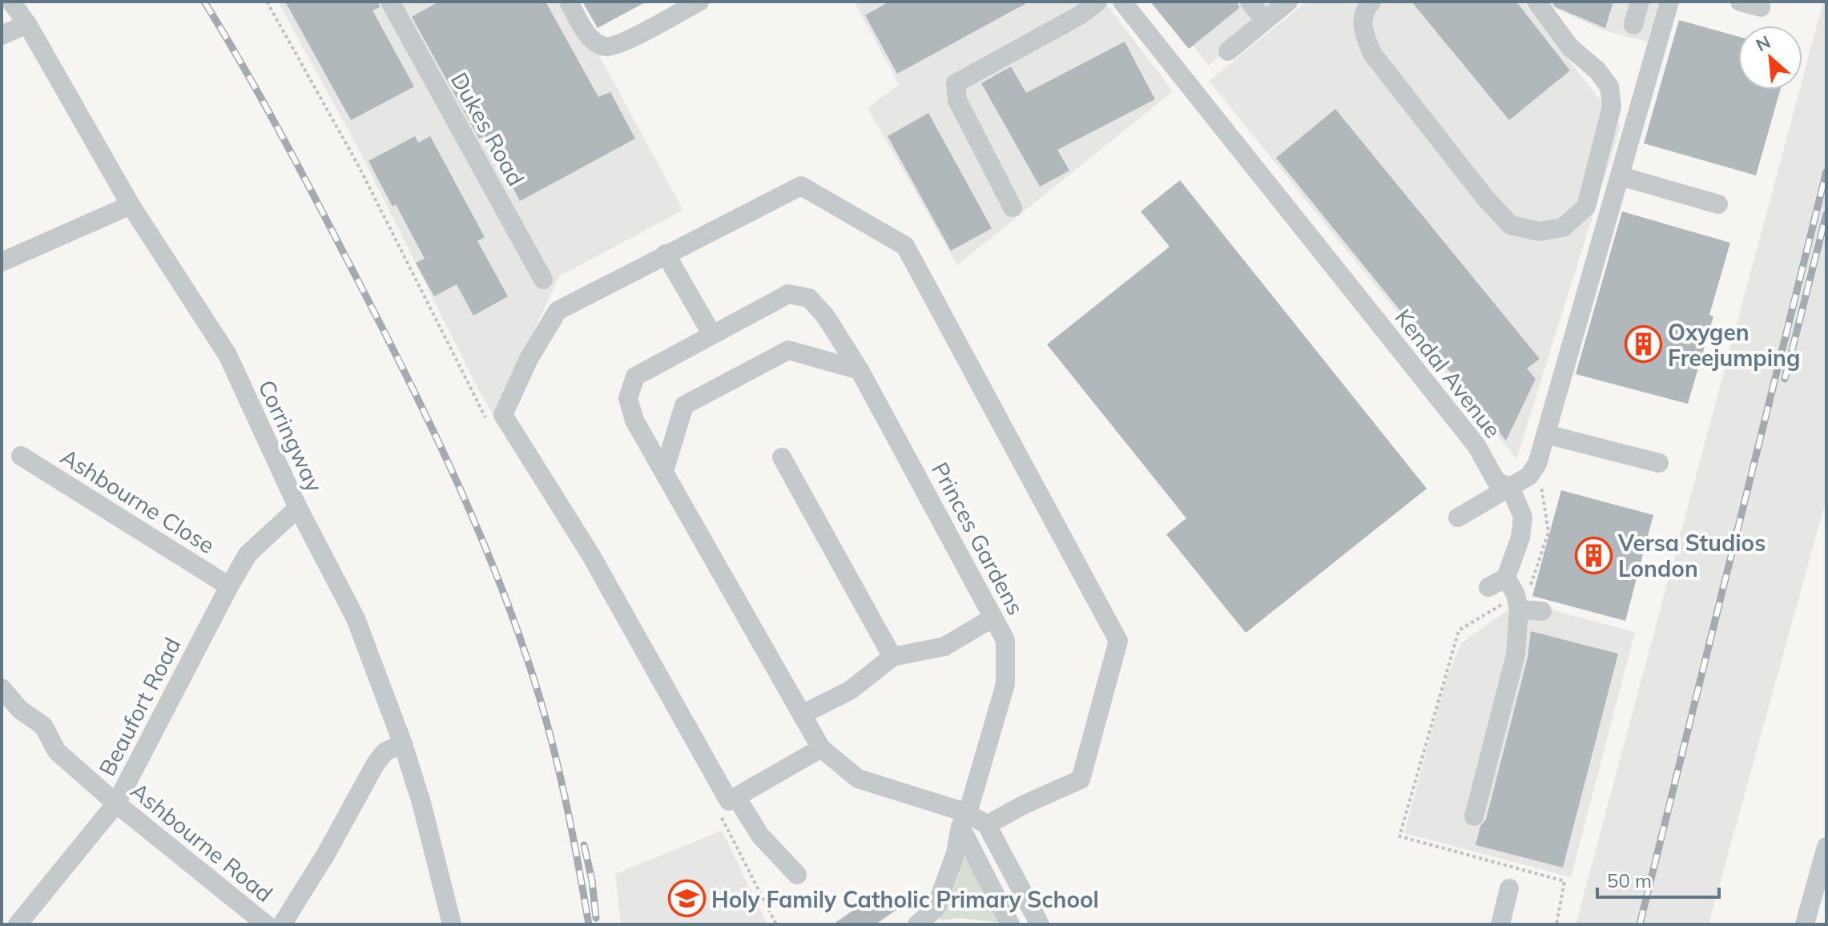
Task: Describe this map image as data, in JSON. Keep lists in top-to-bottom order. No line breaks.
{"streets":{"street":["Dukes Road","Kendal Avenue","Corringway","Ashbourne Close","Princes Gardens","Beaufort Road","Ashbourne Road"]},"crossings":[["Corringway","Beaufort Road"],["Ashbourne Close","Beaufort Road"],["Beaufort Road","Ashbourne Road"]],"places":{"building":["Oxygen Freejumping","Versa Studios London"],"school or university":["Holy Family Catholic Primary School"]},"scale_bar":"50 m","north":"top left"}
